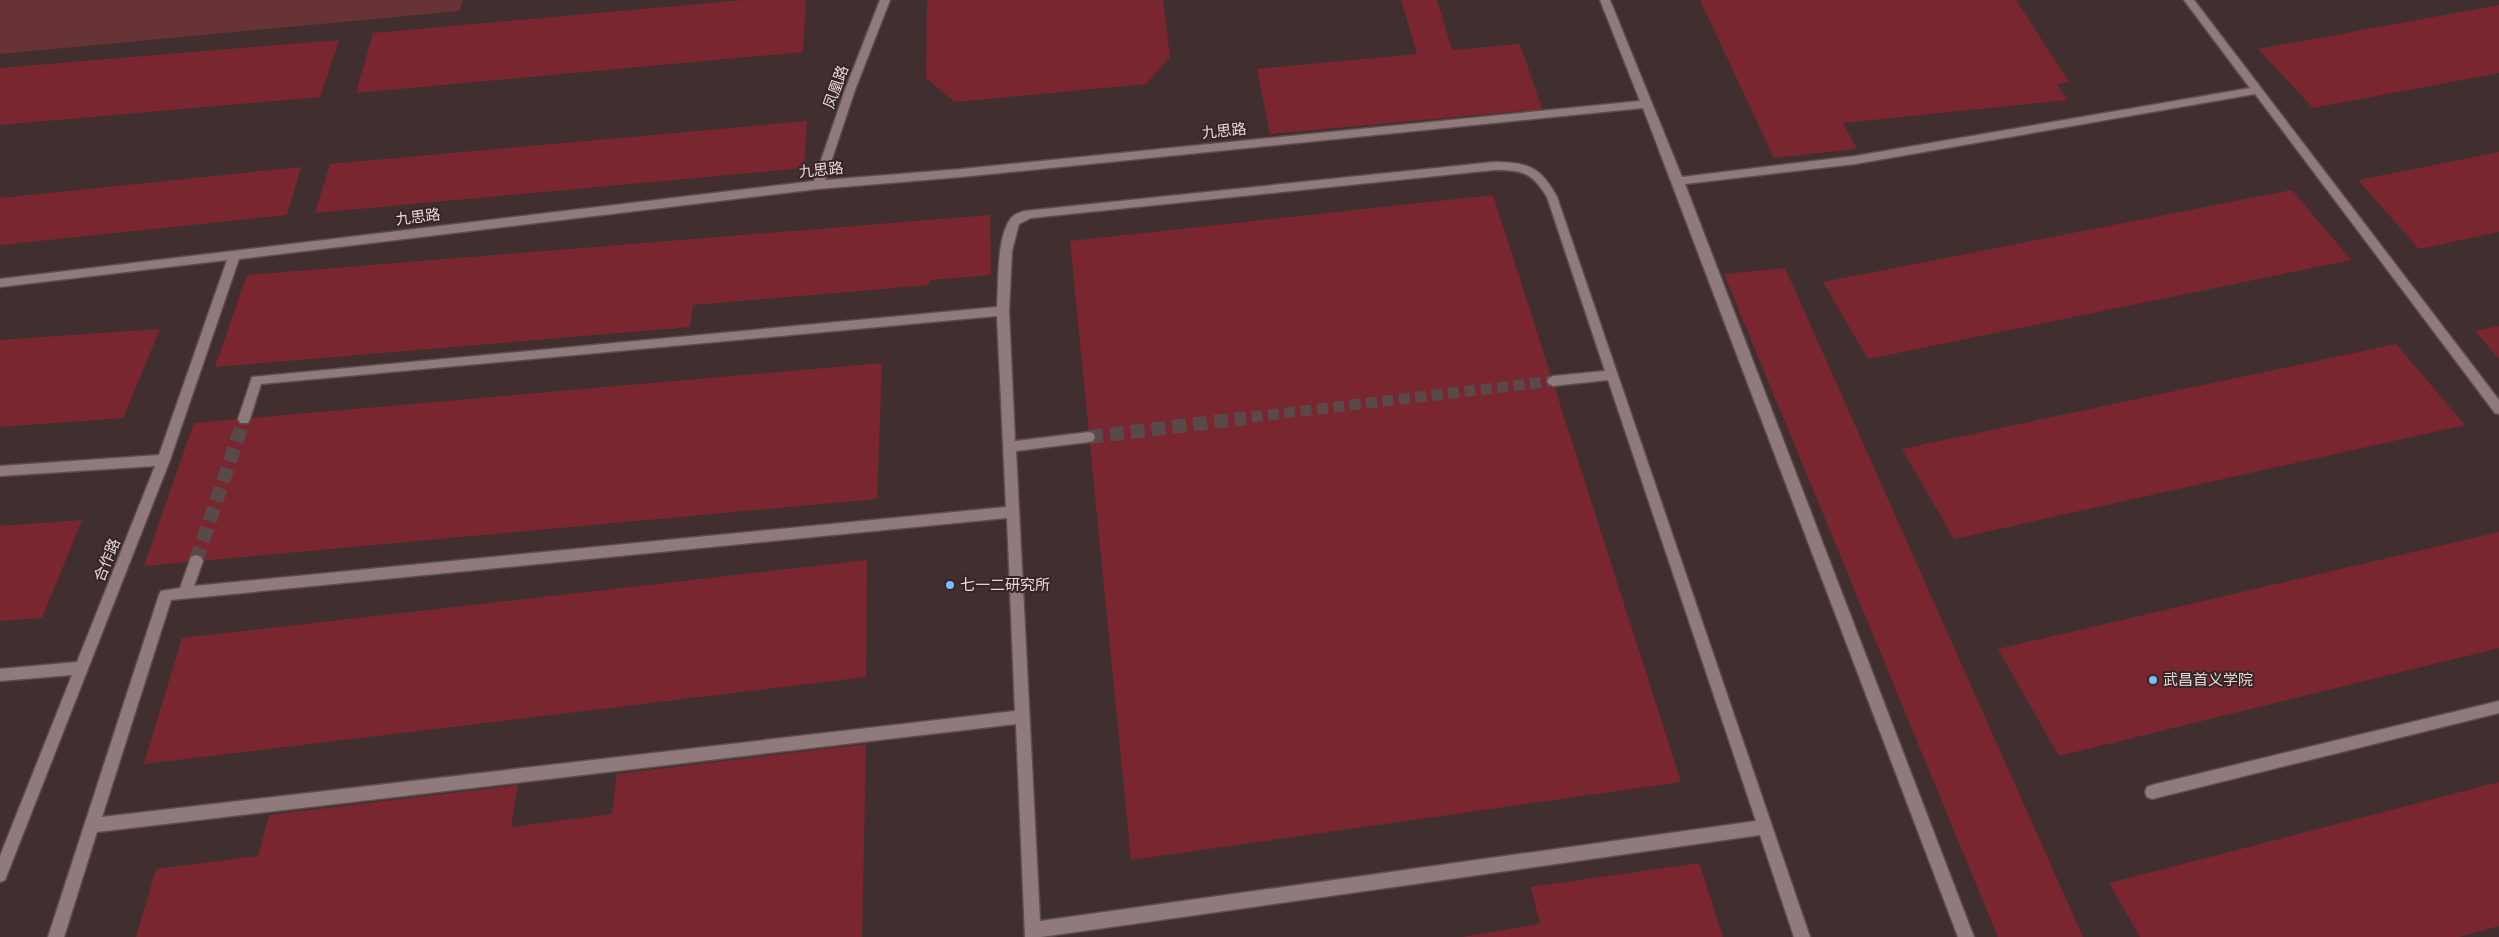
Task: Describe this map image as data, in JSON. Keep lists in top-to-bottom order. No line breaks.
{"streets":{"street":["凤凰路","九思路","合作路"]},"crossings":[["凤凰路","九思路"],["九思路","合作路"]],"places":["七一二研究所","武昌首义学院"]}
